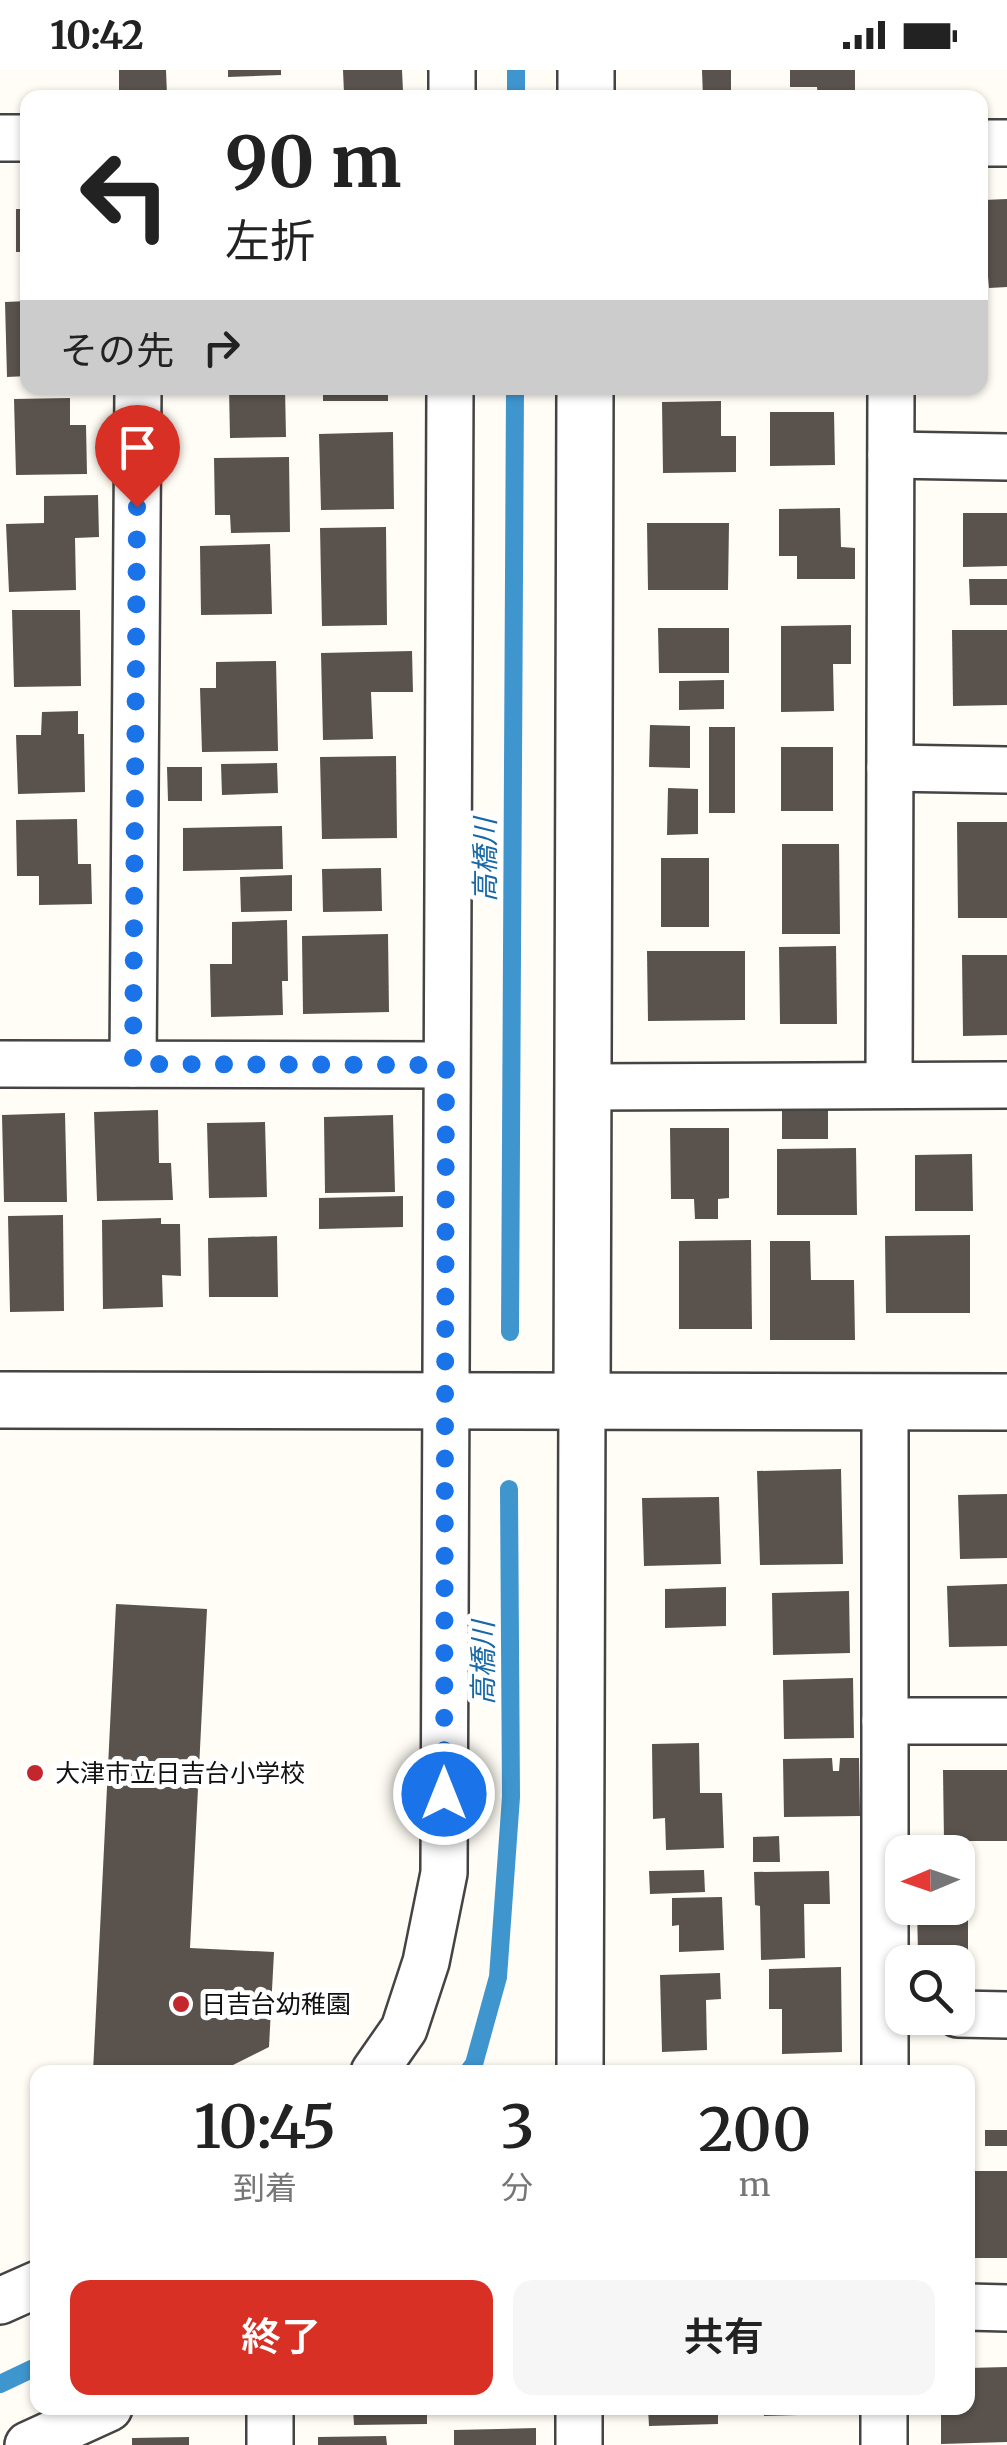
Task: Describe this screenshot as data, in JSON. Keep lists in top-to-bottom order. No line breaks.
{"water":["高橋川"],"places":["大津市立日吉台小学校","日吉台幼稚園"],"north":"left","page":{"status":"10:42","turn":["90 m","左折"],"then":"その先","eta":["10:45","到着","3","分","200","m"],"buttons":["終了","共有"]}}
